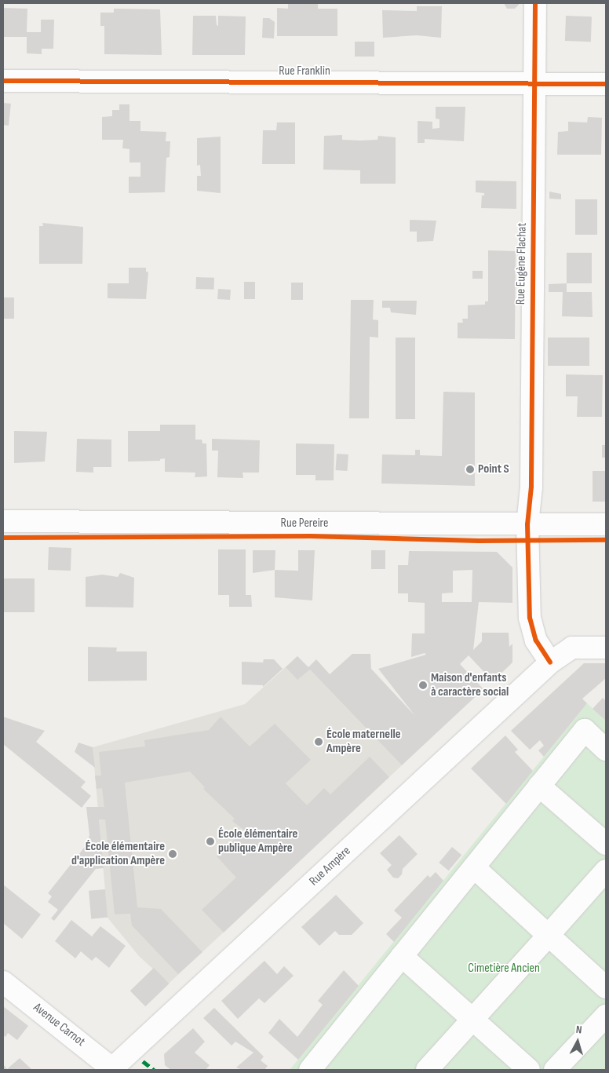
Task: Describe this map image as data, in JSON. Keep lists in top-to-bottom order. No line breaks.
{"streets":{"street":["Rue Franklin","Rue Eugène Flachat","Rue Pereire","Rue Ampère","Avenue Carnot"]},"crossings":[["Rue Franklin","Rue Eugène Flachat"],["Rue Eugène Flachat","Rue Pereire"],["Rue Eugène Flachat","Rue Ampère"],["Rue Ampère","Avenue Carnot"]],"parks":["Cimetière Ancien"],"places":["Point S","Maison d'enfants à caractère social","École maternelle Ampère","École élémentaire publique Ampère","École élémentaire d'application Ampère"],"north":"top"}
